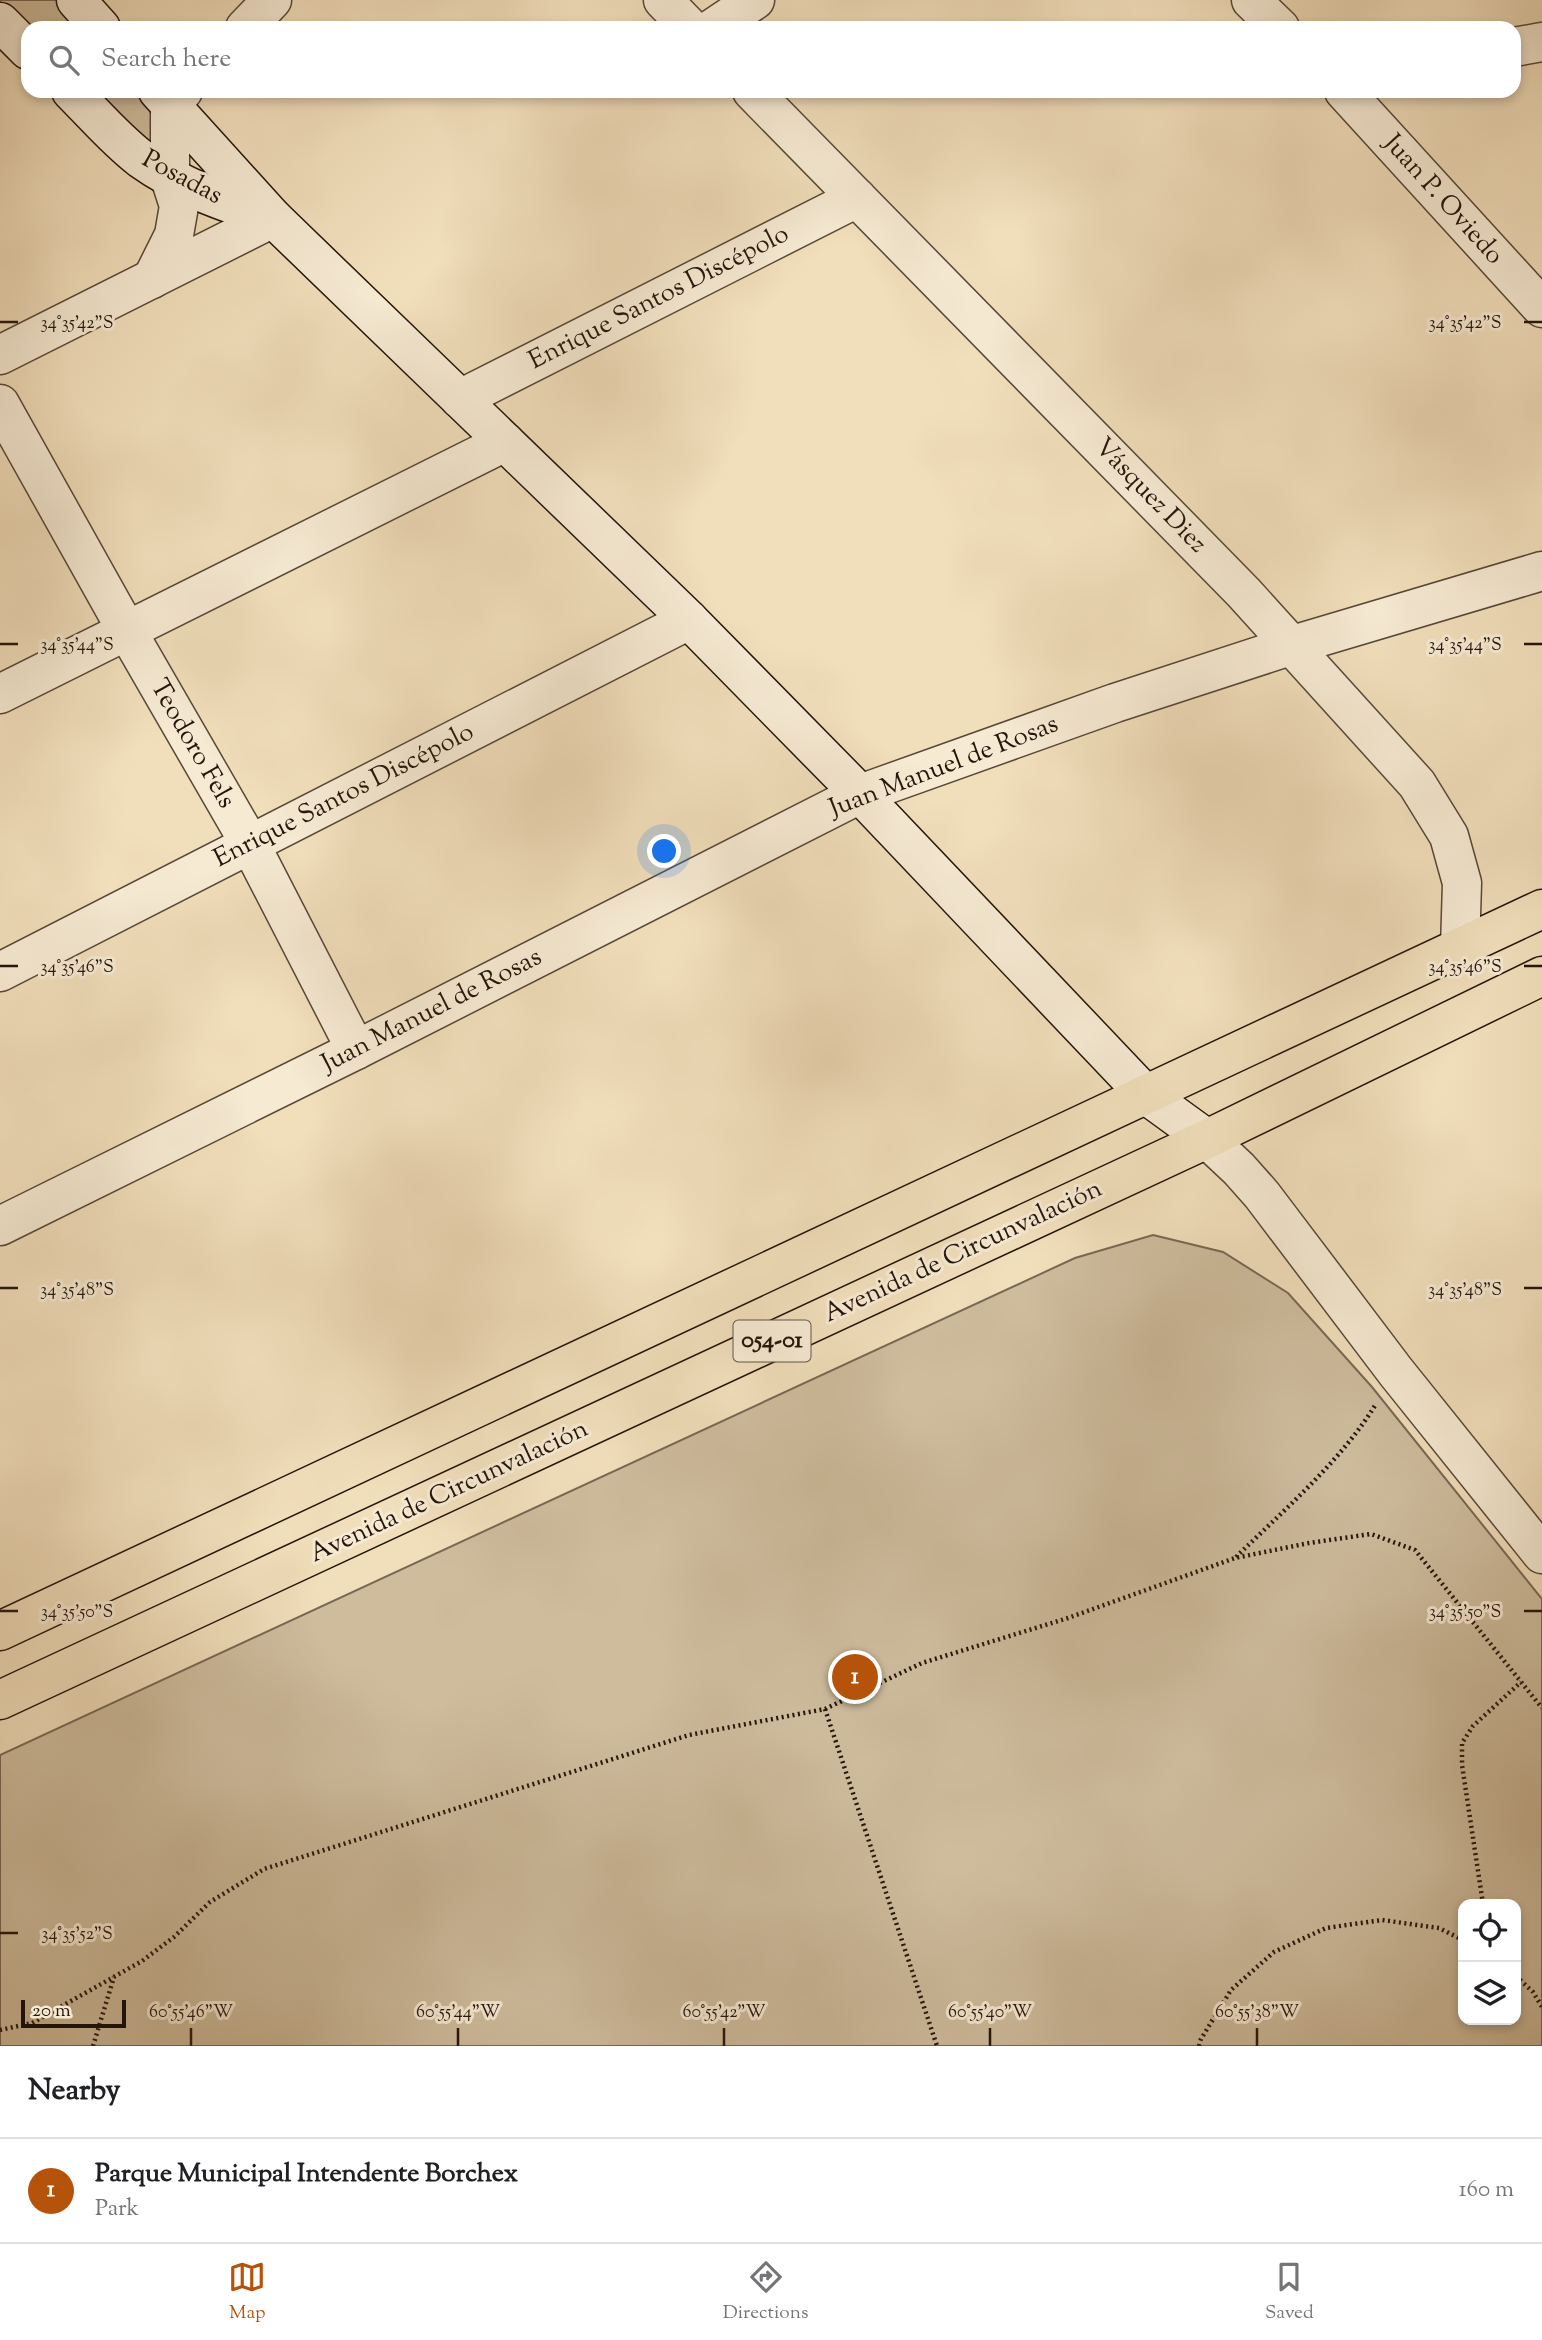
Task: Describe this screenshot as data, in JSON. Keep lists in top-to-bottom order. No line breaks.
{"streets":{"highway":["Avenida de Circunvalación","054-01"],"street":["Posadas","Juan P. Oviedo","Enrique Santos Discépolo","Vásquez Diez","Teodoro Fels","Juan Manuel de Rosas"]},"crossings":[["Enrique Santos Discépolo","Vásquez Diez"],["Enrique Santos Discépolo","Teodoro Fels"],["Vásquez Diez","Juan Manuel de Rosas"],["Vásquez Diez","054-01"],["Teodoro Fels","Juan Manuel de Rosas"]],"scale_bar":"20 m","page":{"search":"Search here","pins":"1","scale":"20 m","heading":"Nearby","list":[{"mark":"1","name":"Parque Municipal Intendente Borchex","note":"Park","value":"160 m"}],"nav":["Map","Directions","Saved"]},"coordinates":["34°35'42\"S","34°35'44\"S","34°35'46\"S","34°35'48\"S","34°35'50\"S","34°35'52\"S","60°55'46\"W","60°55'44\"W","60°55'42\"W","60°55'40\"W","60°55'38\"W"]}
